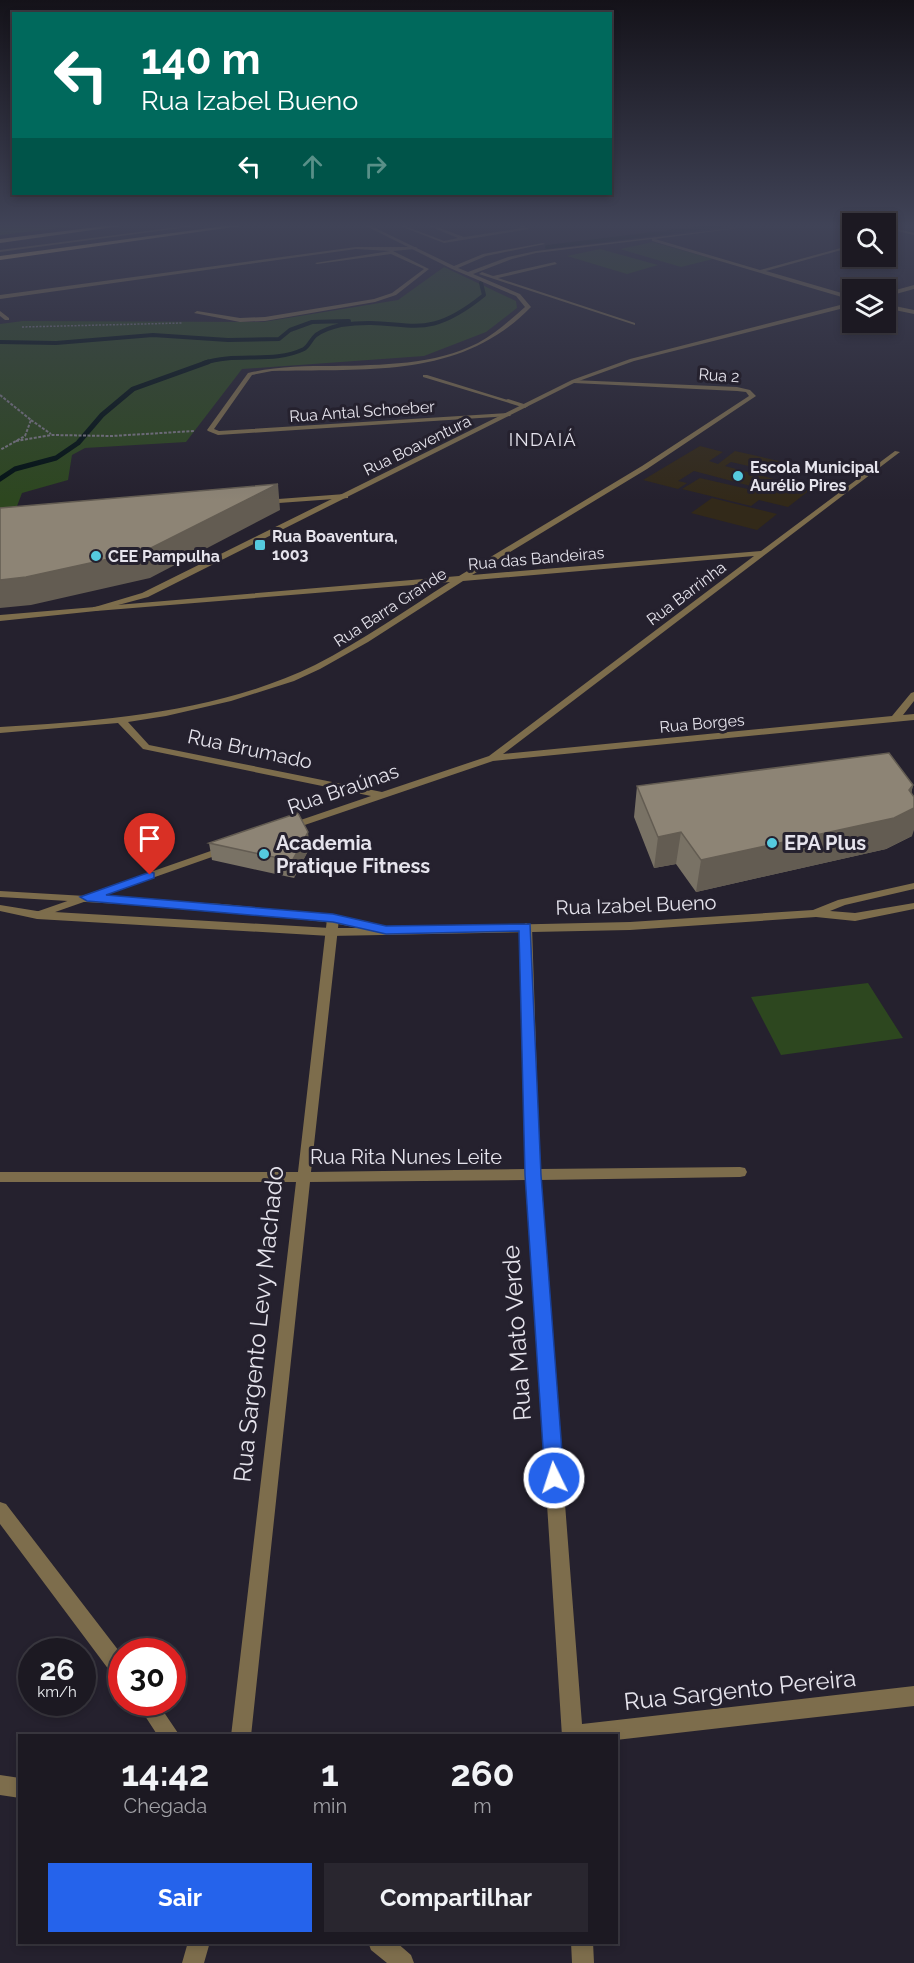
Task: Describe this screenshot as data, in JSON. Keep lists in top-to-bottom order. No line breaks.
{"streets":{"street":["Rua 2","Rua Antal Schoeber","Rua Boaventura","Rua das Bandeiras","Rua Barrinha","Rua Barra Grande","Rua Borges","Rua Brumado","Rua Braúnas","Rua Izabel Bueno","Rua Rita Nunes Leite","Rua Sargento Levy Machado","Rua Mato Verde","Rua Sargento Pereira"]},"crossings":[["Rua 2","Rua Boaventura"],["Rua 2","Rua Barra Grande"],["Rua Antal Schoeber","Rua Boaventura"],["Rua Boaventura","Rua das Bandeiras"],["Rua das Bandeiras","Rua Barrinha"],["Rua das Bandeiras","Rua Barra Grande"],["Rua Barrinha","Rua Borges"],["Rua Barrinha","Rua Braúnas"],["Rua Barra Grande","Rua Brumado"],["Rua Borges","Rua Braúnas"],["Rua Brumado","Rua Braúnas"],["Rua Izabel Bueno","Rua Sargento Levy Machado"],["Rua Izabel Bueno","Rua Mato Verde"],["Rua Rita Nunes Leite","Rua Sargento Levy Machado"],["Rua Rita Nunes Leite","Rua Mato Verde"]],"districts":["INDAIÁ"],"places":{"other":["Escola Municipal Aurélio Pires","CEE Pampulha","EPA Plus","Academia Pratique Fitness"],"transit":["Rua Boaventura, 1003"]},"page":{"turn":["140 m","Rua Izabel Bueno"],"speed":"26 km/h","limit":"30","eta":["14:42","Chegada","1","min","260","m"],"buttons":["Sair","Compartilhar"]}}
